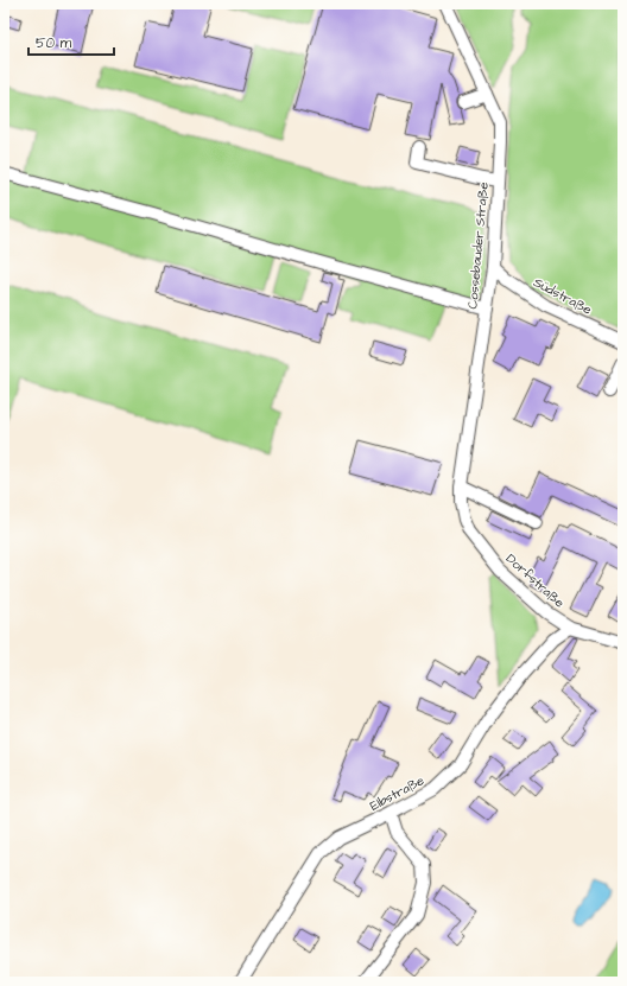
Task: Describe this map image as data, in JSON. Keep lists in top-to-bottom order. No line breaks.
{"streets":{"street":["Cossebauder Straße","Südstraße","Dorfstraße","Elbstraße"]},"crossings":[["Cossebauder Straße","Südstraße"],["Cossebauder Straße","Dorfstraße"],["Dorfstraße","Elbstraße"]],"scale_bar":"50 m"}
